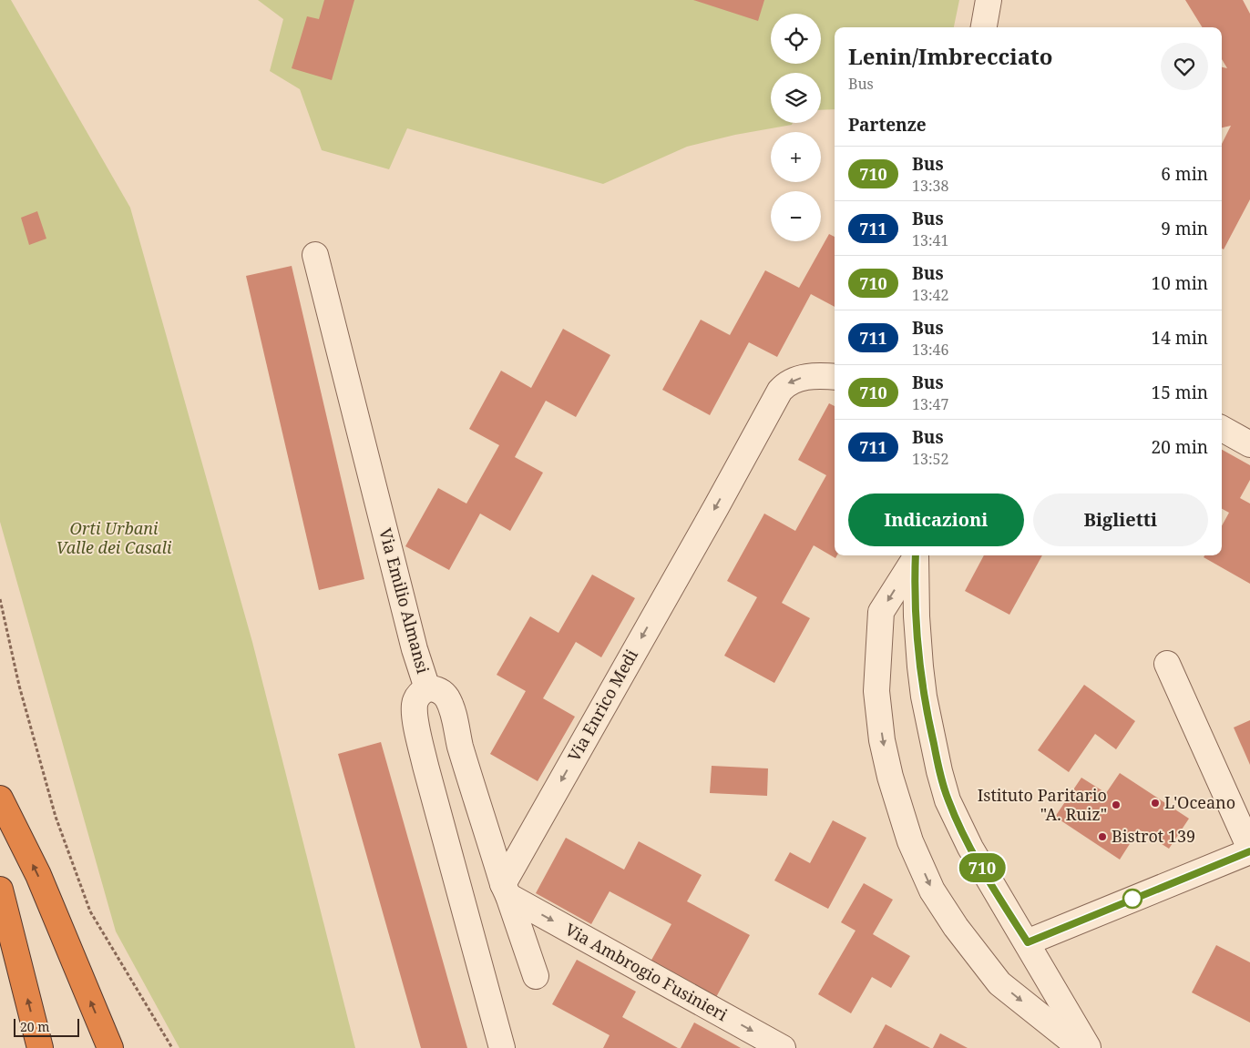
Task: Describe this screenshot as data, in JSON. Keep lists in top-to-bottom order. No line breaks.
{"streets":{"street":["Via Emilio Almansi","Via Enrico Medi","Via Ambrogio Fusinieri"]},"crossings":[["Via Enrico Medi","Via Ambrogio Fusinieri"]],"one_way":["Via Enrico Medi","Via Ambrogio Fusinieri"],"parks":["Orti Urbani Valle dei Casali"],"places":["L'Oceano","Istituto Paritario \"A. Ruiz\"","Bistrot 139"],"lines":["bus line 710"],"scale_bar":"20 m","page":{"on_map":"710","map_buttons":["+","−"],"heading":[["Lenin/Imbrecciato","Bus"],"Partenze"],"list":[{"mark":"710","name":"Bus","note":"13:38","value":"6 min"},{"mark":"711","name":"Bus","note":"13:41","value":"9 min"},{"mark":"710","name":"Bus","note":"13:42","value":"10 min"},{"mark":"711","name":"Bus","note":"13:46","value":"14 min"},{"mark":"710","name":"Bus","note":"13:47","value":"15 min"},{"mark":"711","name":"Bus","note":"13:52","value":"20 min"}],"buttons":["Indicazioni","Biglietti"],"scale":"20 m"}}
